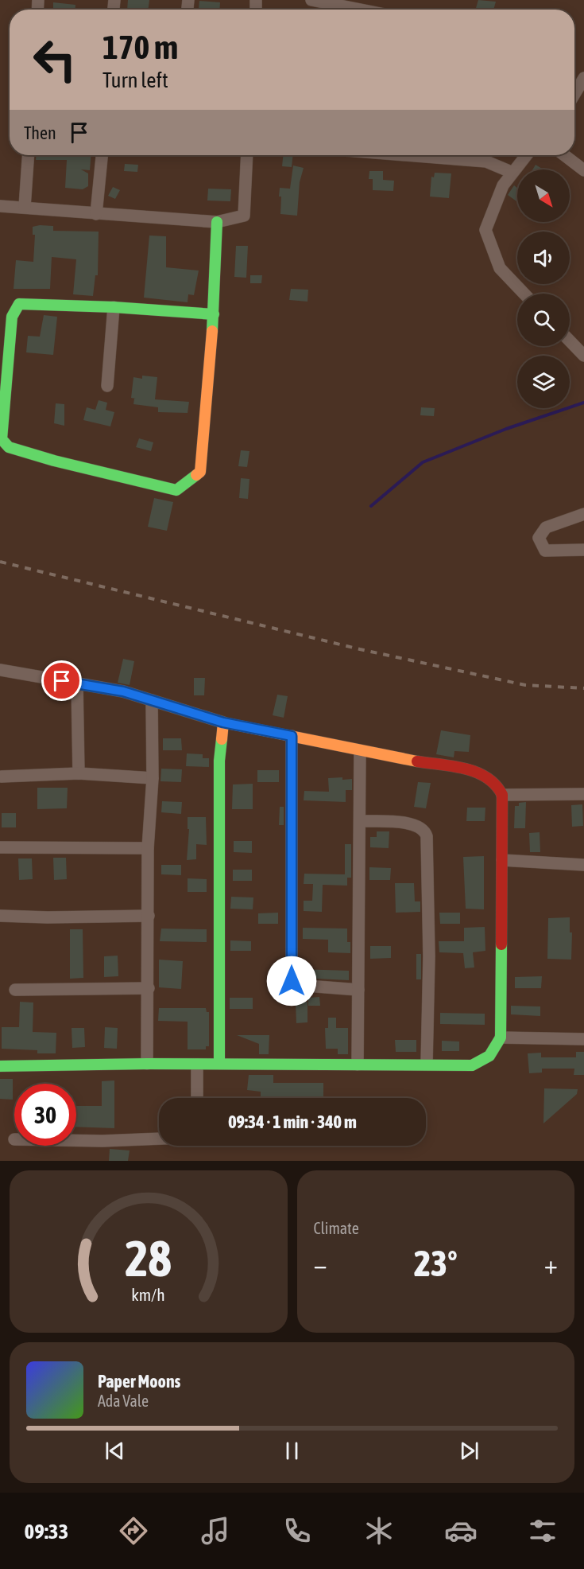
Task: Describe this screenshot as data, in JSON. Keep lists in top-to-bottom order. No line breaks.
{"north":"bottom right","page":{"turn":["170 m","Turn left"],"then":"Then","limit":"30","trip":"09:34 · 1 min · 340 m","tile":"Climate","heat":["−","23°","+"],"song":["Paper Moons","Ada Vale"],"tabs":"09:33","gauge":["28","km/h"]}}
